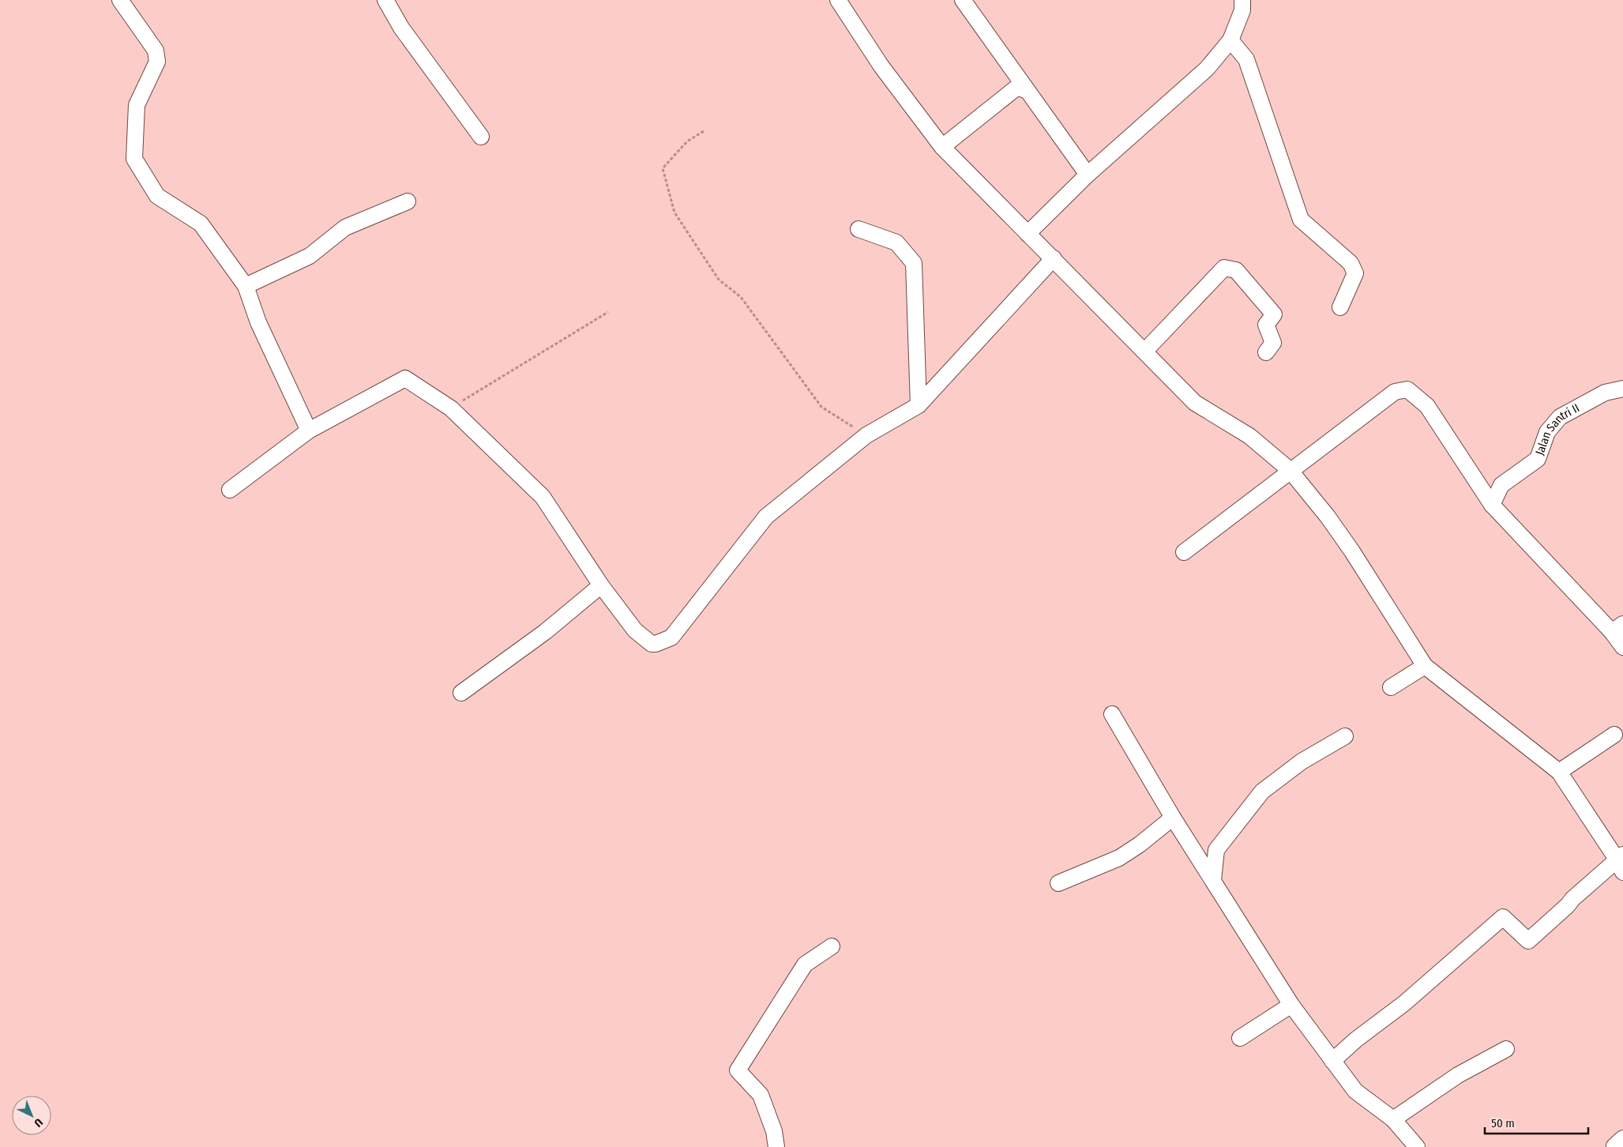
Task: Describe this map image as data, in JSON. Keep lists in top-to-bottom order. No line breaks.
{"streets":{"street":["Jalan Santri II"]},"scale_bar":"50 m","north":"bottom right"}
